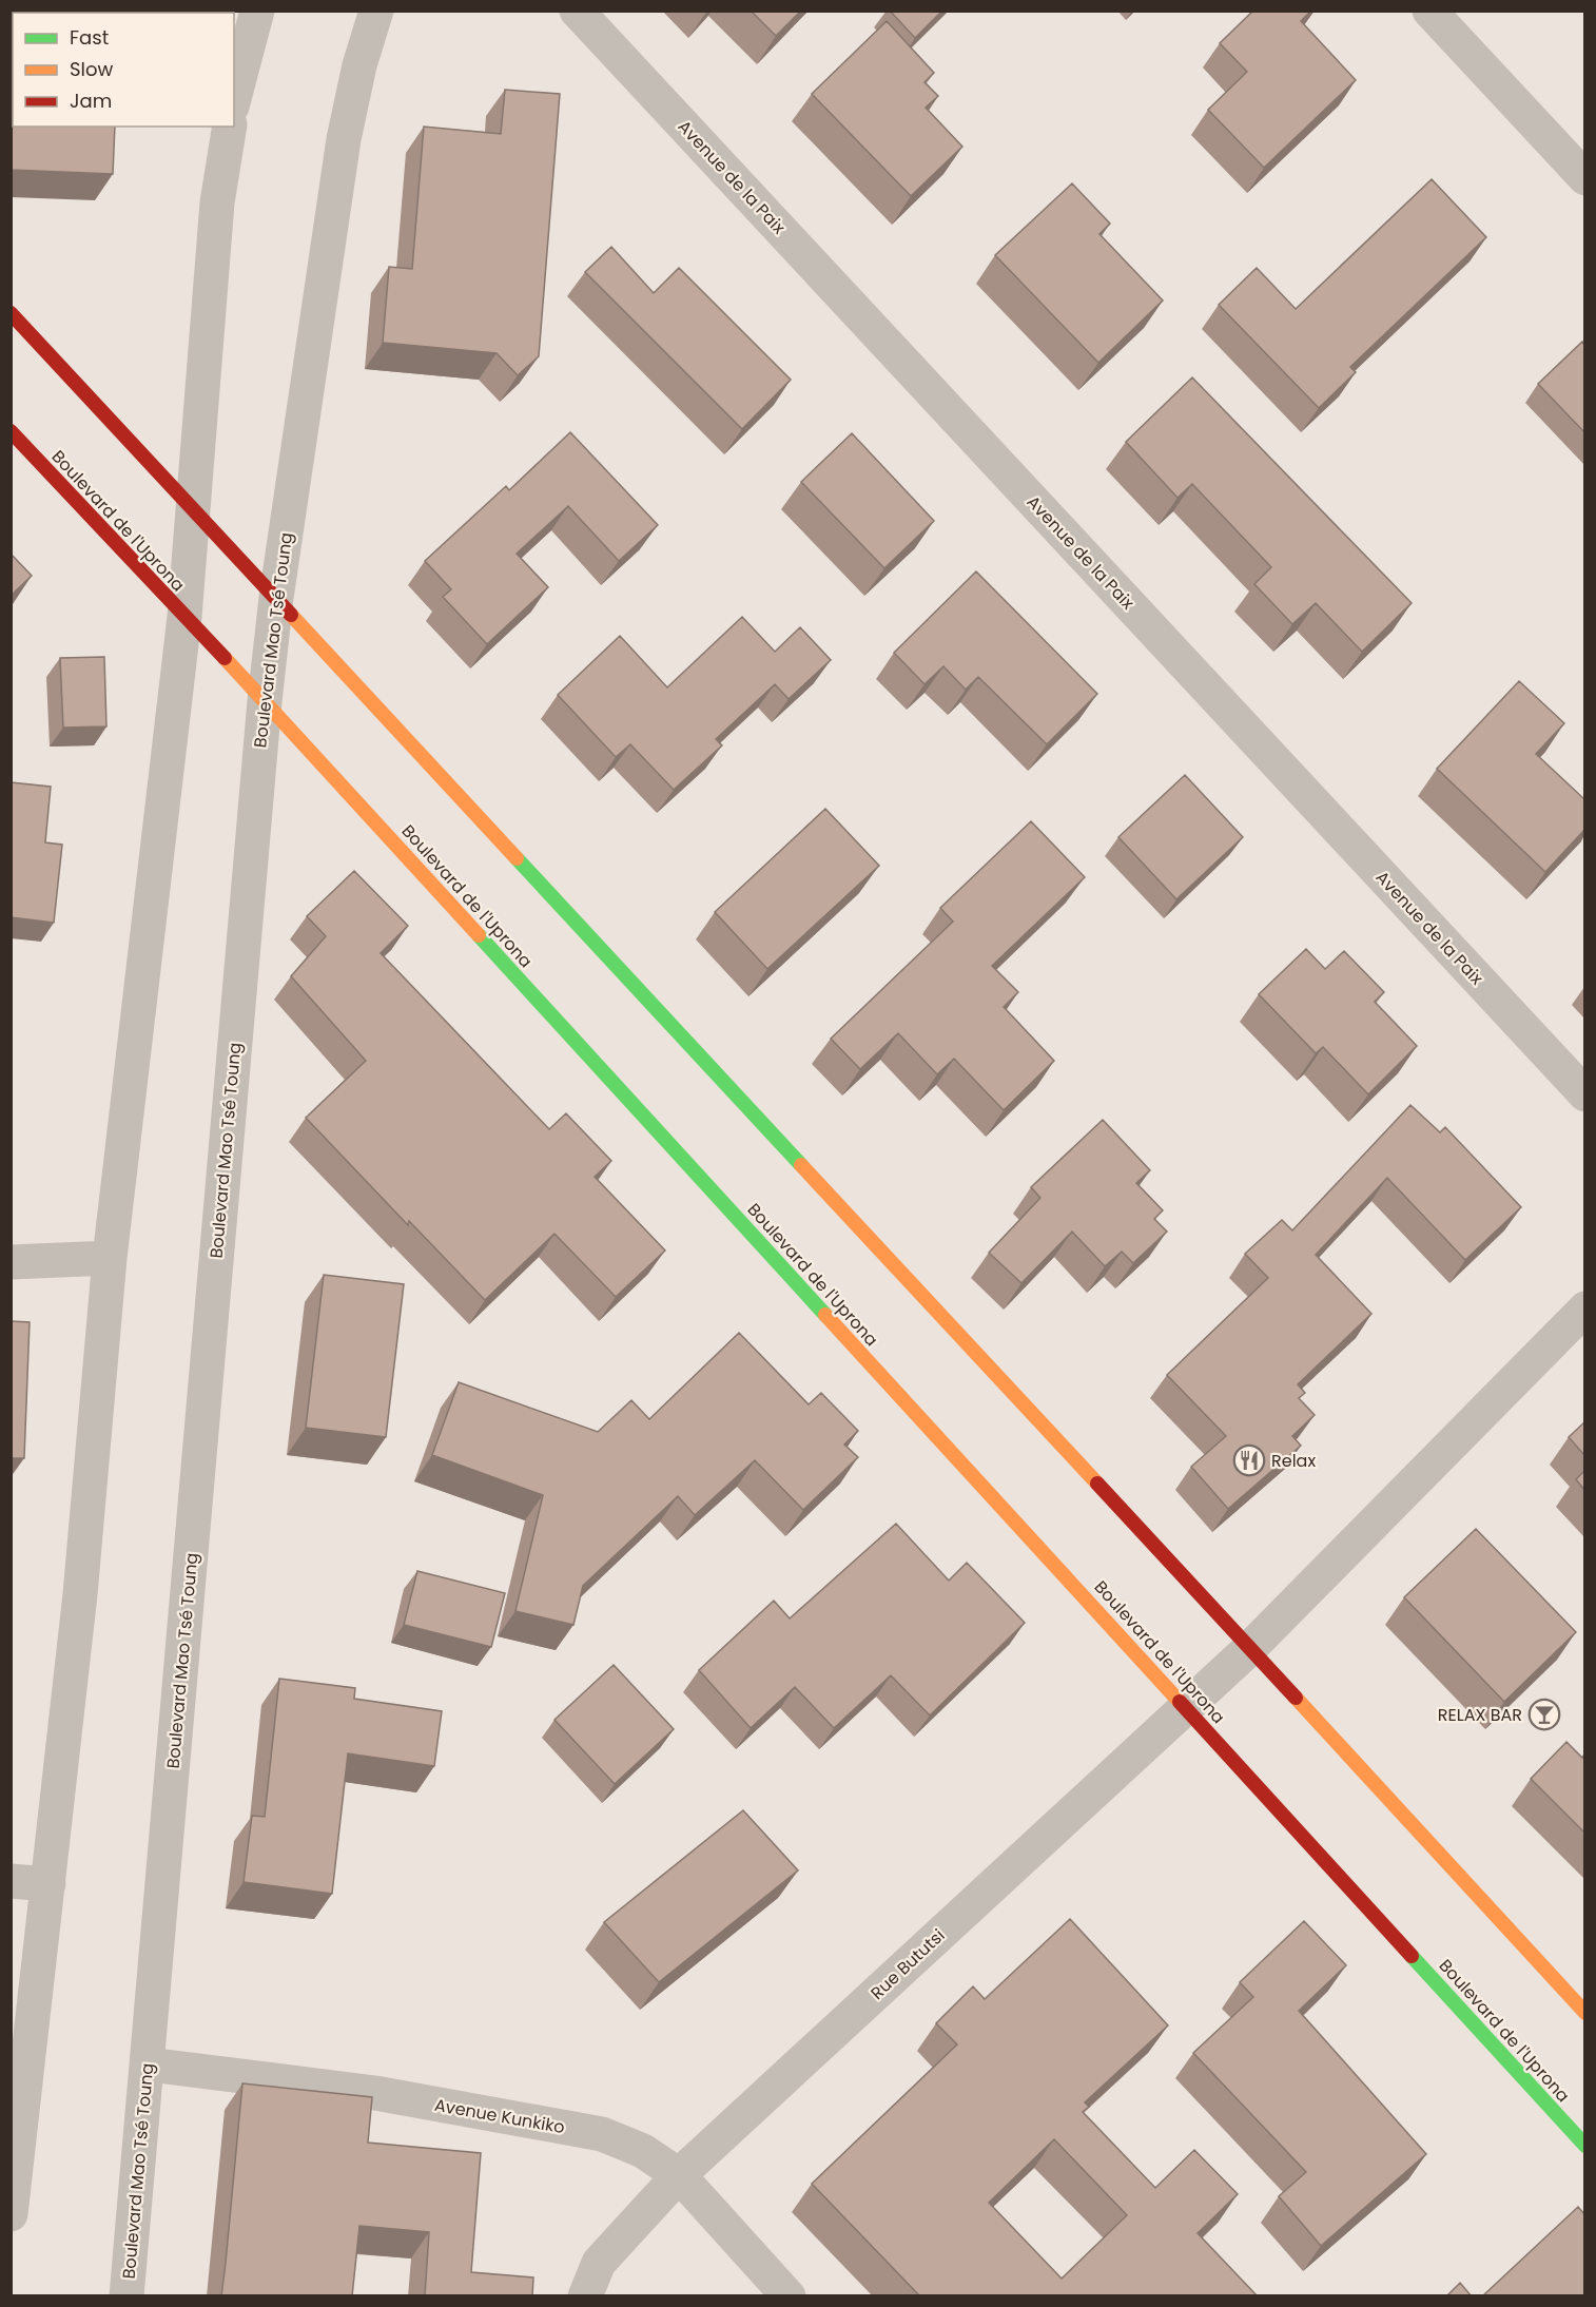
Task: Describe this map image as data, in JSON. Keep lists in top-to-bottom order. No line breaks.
{"streets":{"street":["Avenue de la Paix","Boulevard de l'Uprona","Boulevard Mao Tsé Toung","Rue Bututsi","Avenue Kunkiko"]},"crossings":[["Boulevard de l'Uprona","Boulevard Mao Tsé Toung"],["Boulevard de l'Uprona","Rue Bututsi"],["Boulevard Mao Tsé Toung","Avenue Kunkiko"],["Rue Bututsi","Avenue Kunkiko"]],"places":{"restaurant":["Relax"],"bar":["RELAX BAR"]},"legend":["Fast","Slow","Jam"]}
